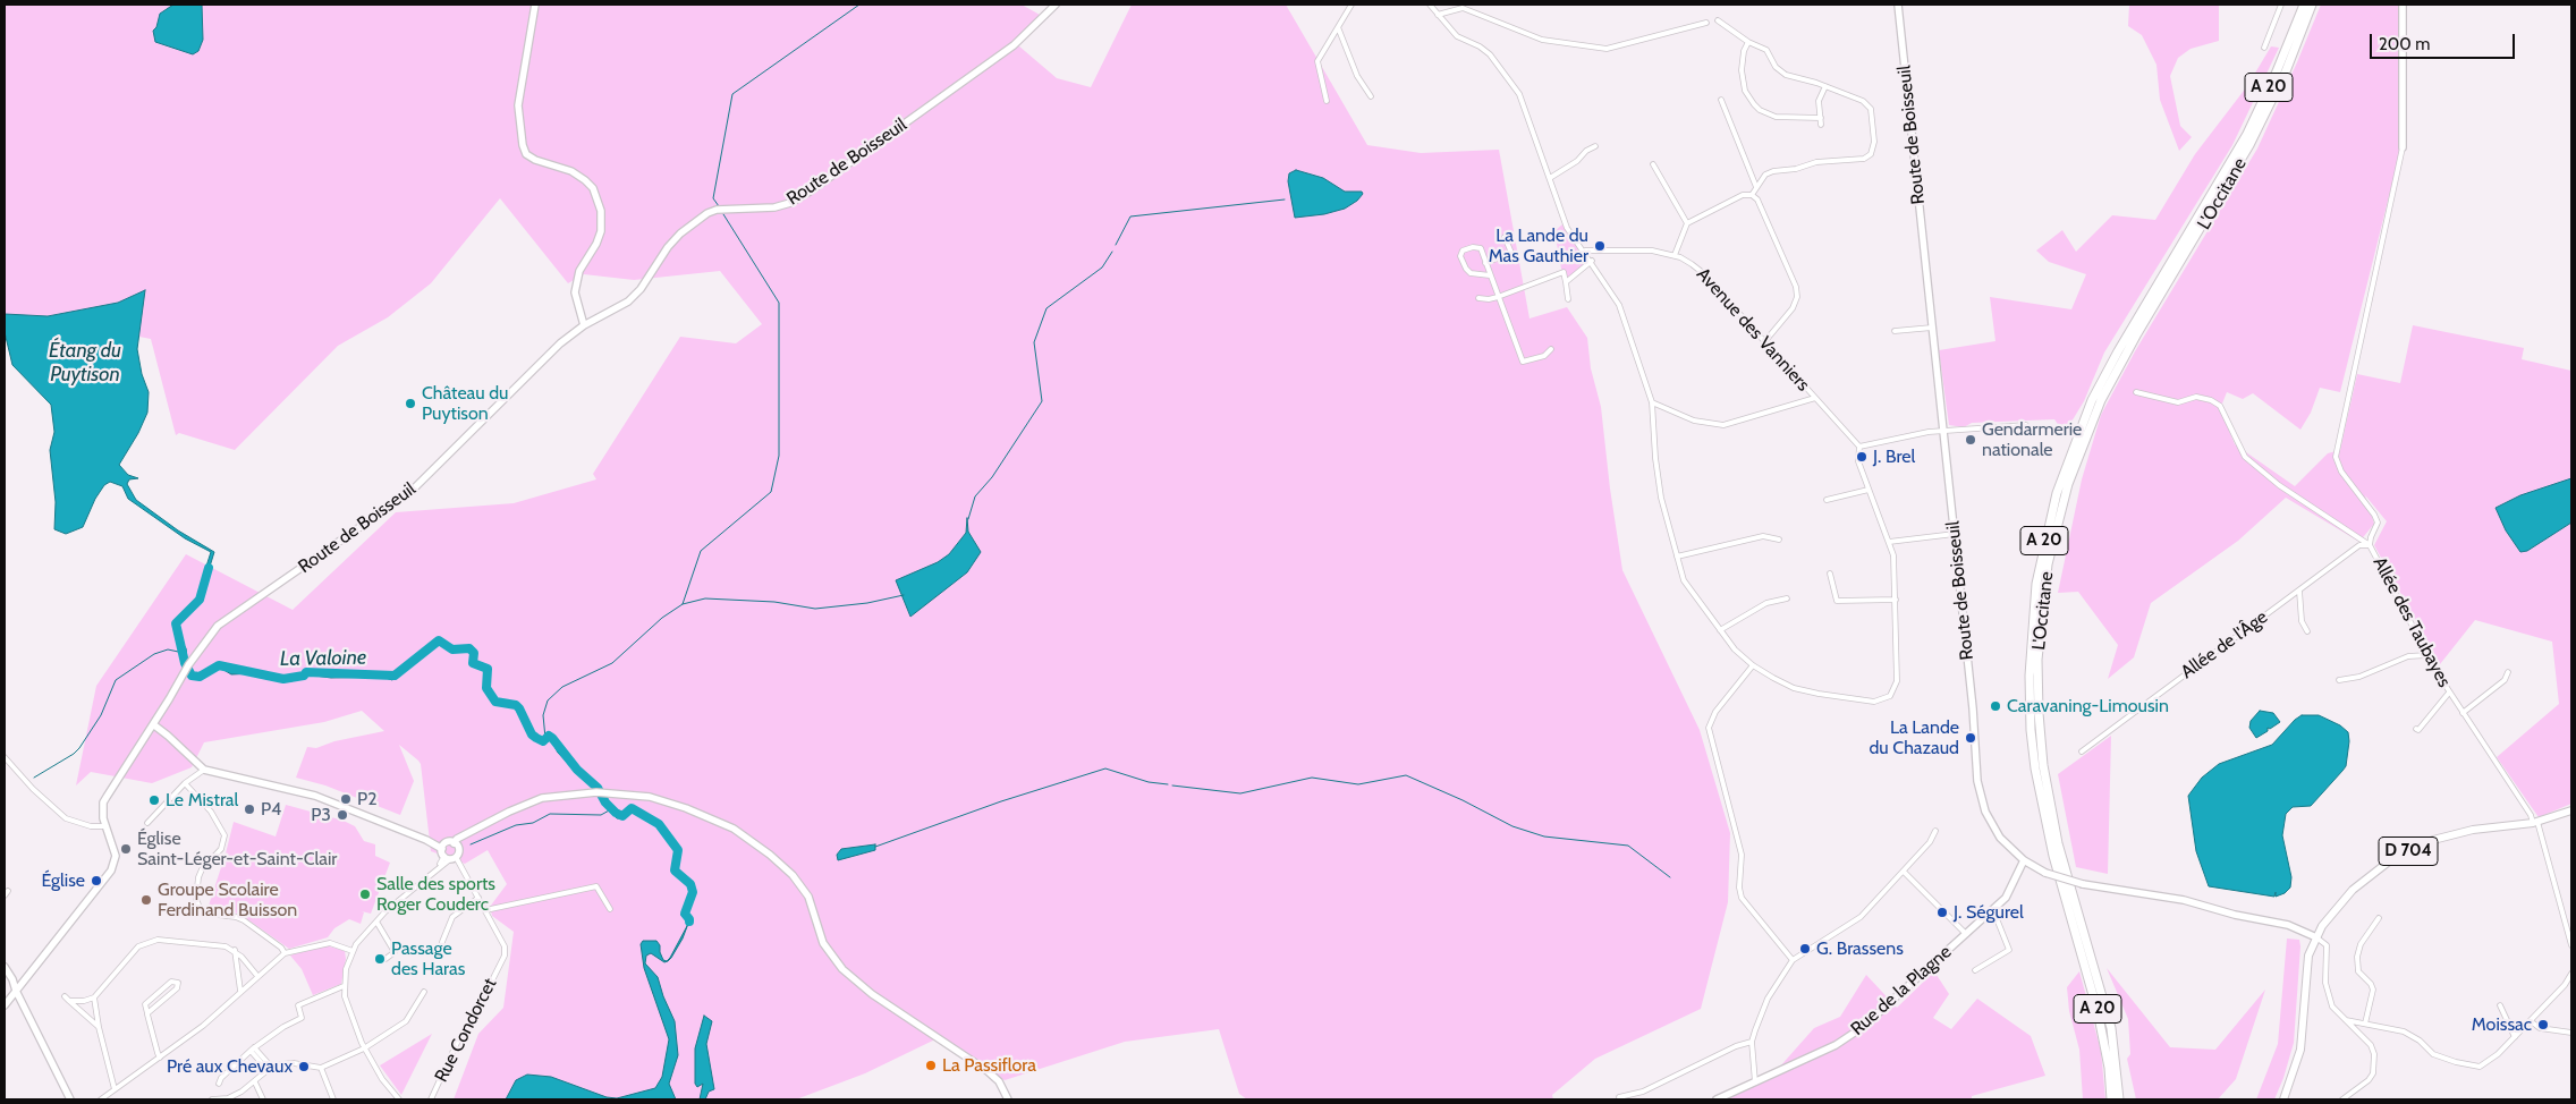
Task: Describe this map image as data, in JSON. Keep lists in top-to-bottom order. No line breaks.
{"streets":{"highway":["A 20","L'Occitane"],"main road":["Route de Boisseuil","D 704","Rue de la Plagne"],"street":["Avenue des Vanniers","Allée des Taubayes","Allée de l'Âge","Rue Condorcet"]},"crossings":[["Route de Boisseuil","D 704"],["Route de Boisseuil","Rue de la Plagne"],["Allée des Taubayes","Allée de l'Âge"],["Allée des Taubayes","D 704"]],"water":["Étang du Puytison","La Valoine"],"places":["La Lande du Mas Gauthier","Château du Puytison","Gendarmerie nationale","J. Brel","Caravaning-Limousin","La Lande du Chazaud","P2","Le Mistral","P4","P3","Église Saint-Léger-et-Saint-Clair","Église","Salle des sports Roger Couderc","Groupe Scolaire Ferdinand Buisson","J. Ségurel","G. Brassens","Passage des Haras","Moissac","La Passiflora","Pré aux Chevaux"],"scale_bar":"200 m"}
